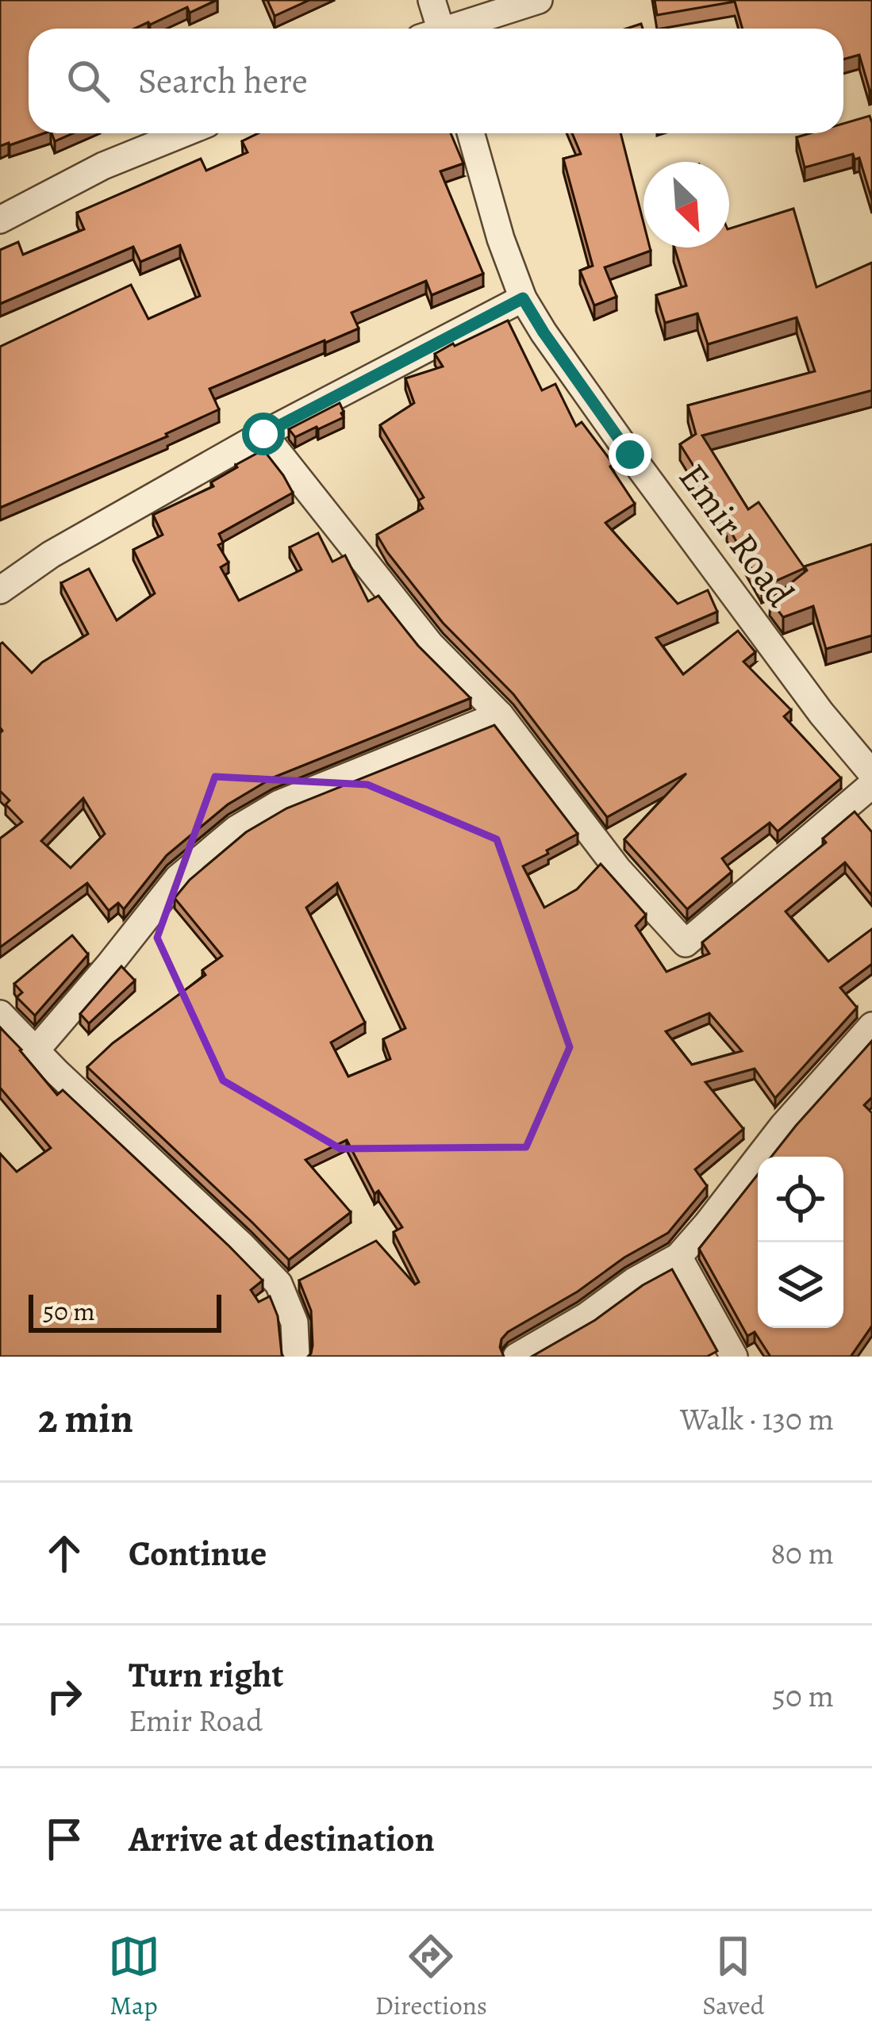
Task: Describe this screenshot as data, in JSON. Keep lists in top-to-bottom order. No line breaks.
{"streets":{"street":["Emir Road"]},"scale_bar":"50 m","north":"bottom right","page":{"search":"Search here","scale":"50 m","heading":["2 min","Walk · 130 m"],"list":[["Continue","80 m"],["Turn right","Emir Road","50 m"],"Arrive at destination"],"nav":["Map","Directions","Saved"]}}
